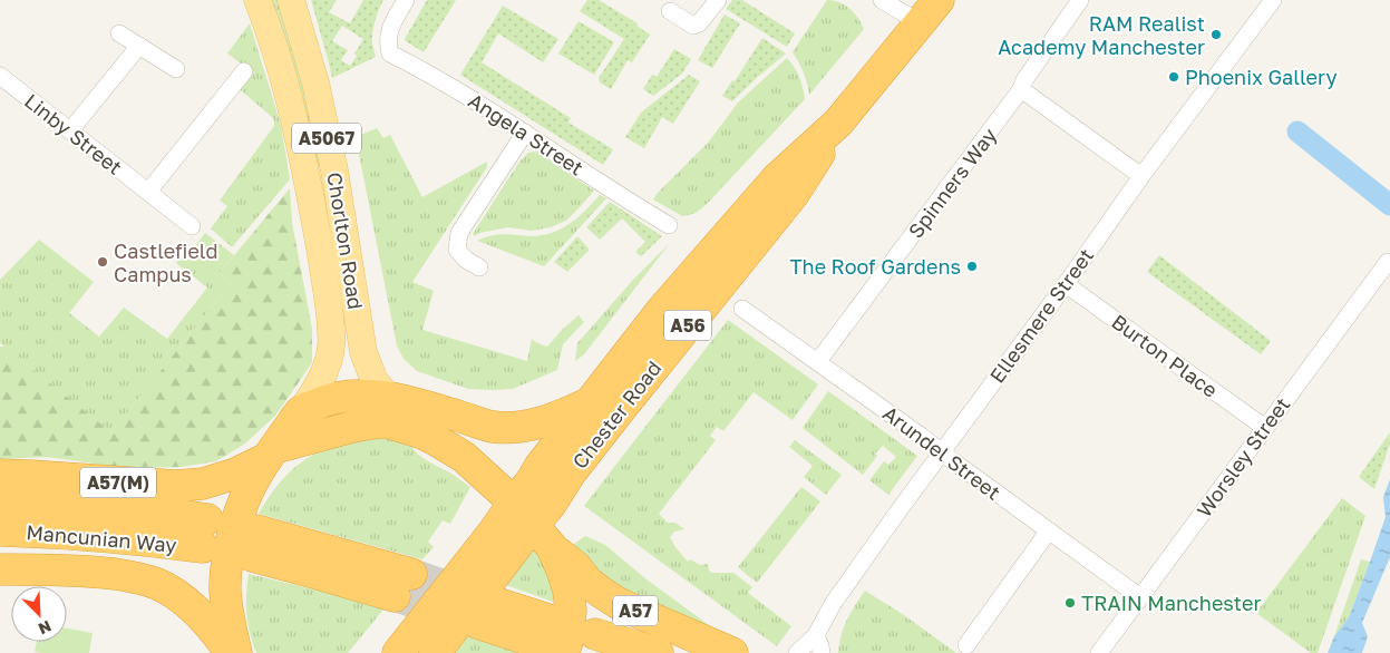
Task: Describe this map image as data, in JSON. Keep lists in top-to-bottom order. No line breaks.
{"streets":{"highway":["A56","Chester Road","A57(M)","Mancunian Way","A57"],"main road":["A5067","Chorlton Road"],"street":["Linby Street","Angela Street","Spinners Way","Ellesmere Street","Burton Place","Arundel Street","Worsley Street"]},"crossings":[["Spinners Way","Arundel Street"],["Chorlton Road","Chester Road"],["Ellesmere Street","Burton Place"],["Ellesmere Street","Arundel Street"],["Burton Place","Worsley Street"],["Chester Road","A57"],["Arundel Street","Worsley Street"]],"places":["RAM Realist Academy Manchester","Phoenix Gallery","Castlefield Campus","The Roof Gardens","TRAIN Manchester"],"north":"bottom right"}
